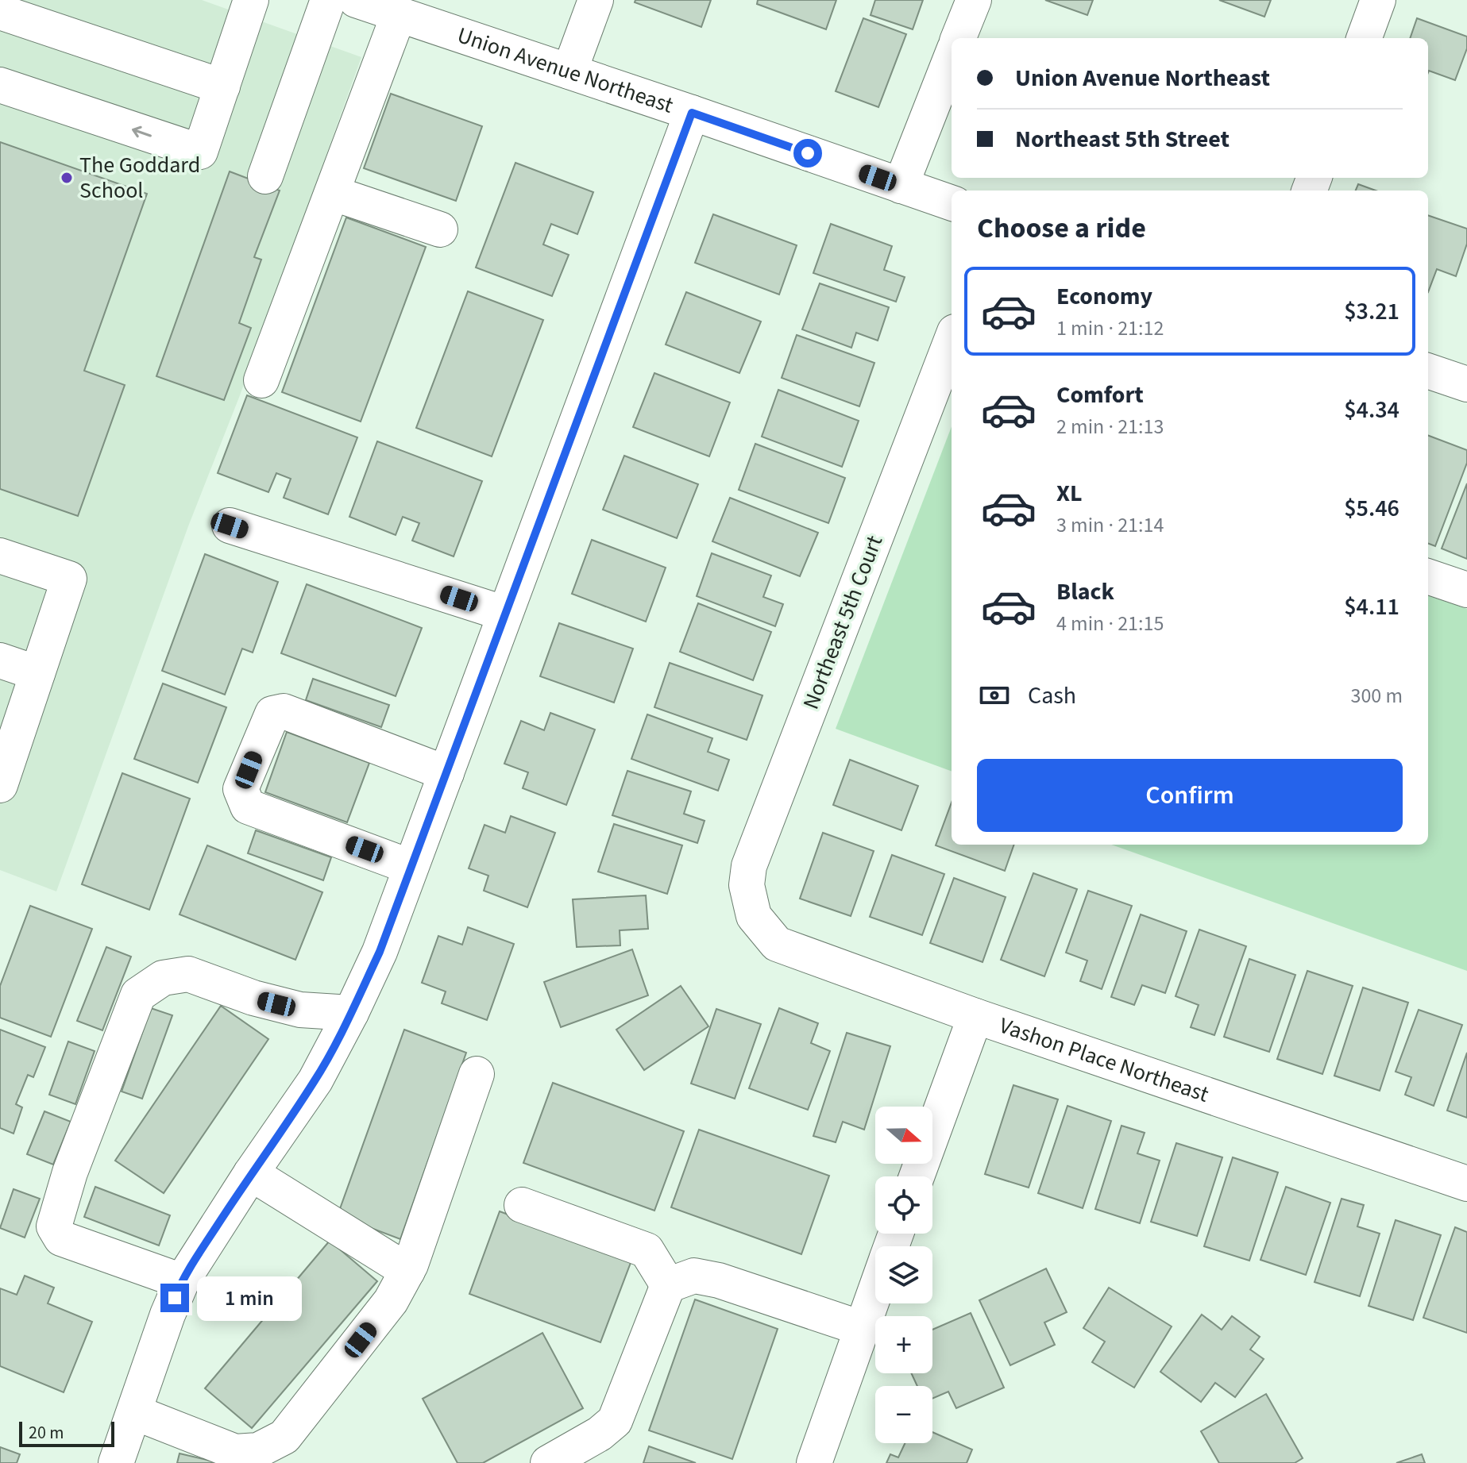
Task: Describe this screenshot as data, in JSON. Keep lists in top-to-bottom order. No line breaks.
{"streets":{"street":["Union Avenue Northeast","Northeast 5th Court","Vashon Place Northeast"]},"crossings":[["Northeast 5th Court","Vashon Place Northeast"]],"places":["The Goddard School"],"scale_bar":"20 m","north":"right","page":{"banner":["Union Avenue Northeast","Northeast 5th Street"],"heading":"Choose a ride","list":[{"name":"Economy","note":"1 min · 21:12","value":"$3.21"},{"name":"Comfort","note":"2 min · 21:13","value":"$4.34"},{"name":"XL","note":"3 min · 21:14","value":"$5.46"},{"name":"Black","note":"4 min · 21:15","value":"$4.11"}],"pay":["Cash","300 m"],"buttons":"Confirm","map_buttons":["+","−"],"bubble":"1 min","scale":"20 m"}}
